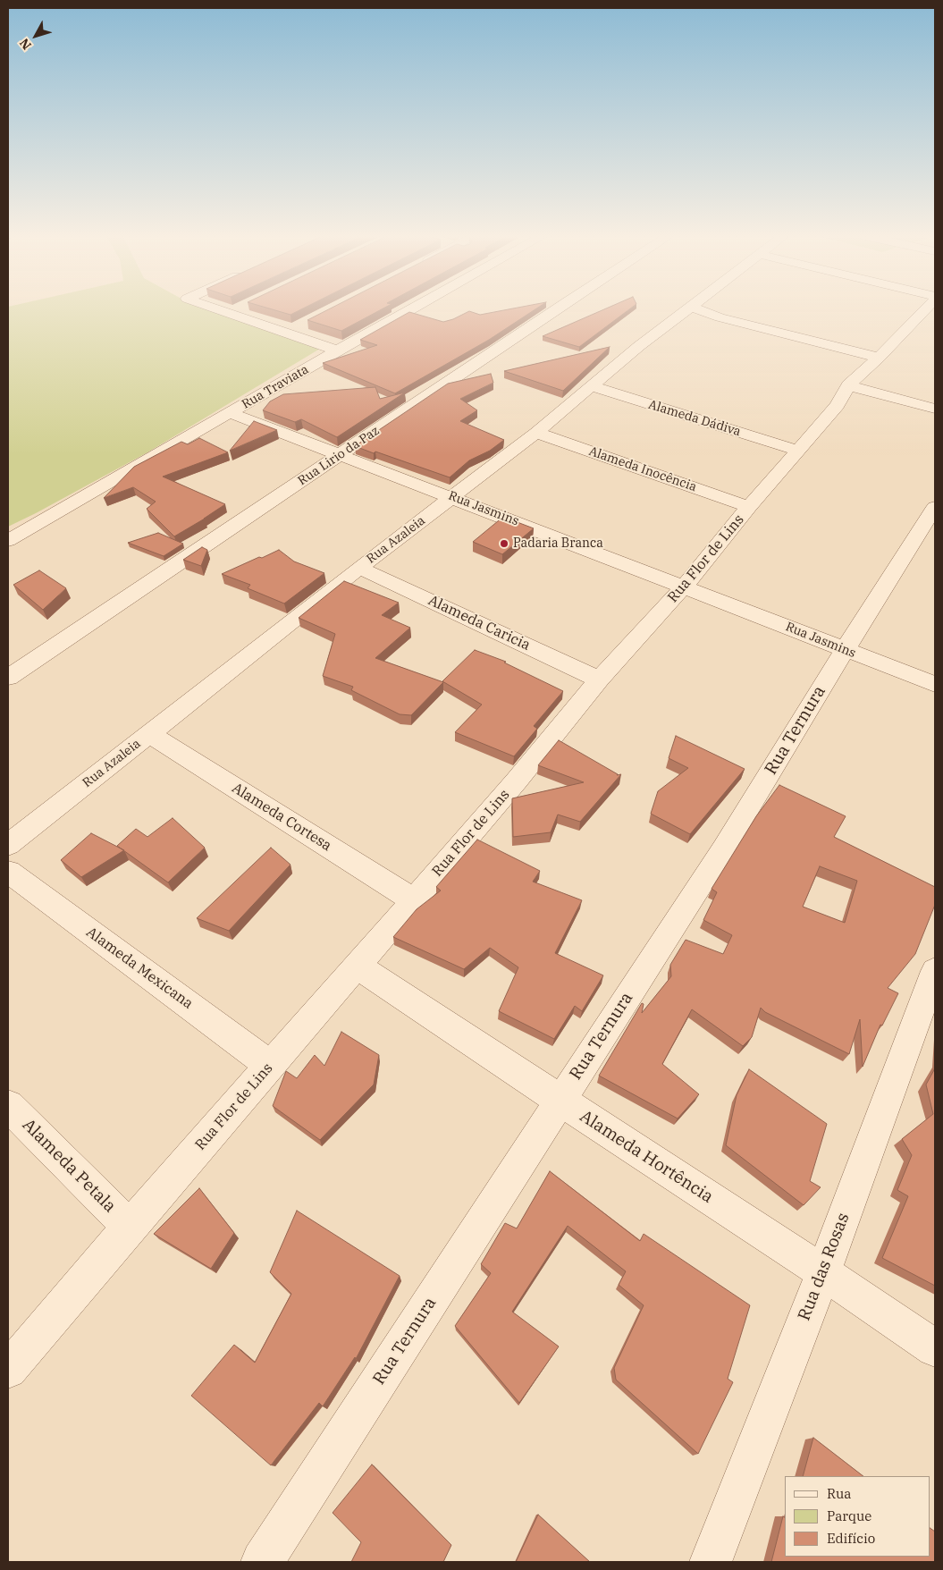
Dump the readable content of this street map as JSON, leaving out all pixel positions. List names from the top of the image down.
{
  "streets": {
    "street": [
      "Rua Traviata",
      "Alameda Dádiva",
      "Rua Lirio da Paz",
      "Alameda Inocência",
      "Rua Jasmins",
      "Rua Azaleia",
      "Rua Flor de Lins",
      "Alameda Caricia",
      "Rua Ternura",
      "Alameda Cortesa",
      "Alameda Mexicana",
      "Alameda Hortência",
      "Alameda Petala",
      "Rua das Rosas"
    ]
  },
  "crossings": [
    ["Rua Traviata", "Rua Jasmins"],
    ["Alameda Dádiva", "Rua Azaleia"],
    ["Alameda Dádiva", "Rua Flor de Lins"],
    ["Rua Lirio da Paz", "Rua Jasmins"],
    ["Alameda Inocência", "Rua Azaleia"],
    ["Alameda Inocência", "Rua Flor de Lins"],
    ["Rua Jasmins", "Rua Azaleia"],
    ["Rua Jasmins", "Rua Flor de Lins"],
    ["Rua Jasmins", "Rua Ternura"],
    ["Rua Azaleia", "Alameda Caricia"],
    ["Rua Azaleia", "Alameda Cortesa"],
    ["Rua Flor de Lins", "Alameda Caricia"],
    ["Rua Flor de Lins", "Alameda Cortesa"],
    ["Rua Flor de Lins", "Alameda Mexicana"],
    ["Rua Flor de Lins", "Alameda Hortência"],
    ["Rua Flor de Lins", "Alameda Petala"],
    ["Rua Ternura", "Alameda Hortência"],
    ["Alameda Hortência", "Rua das Rosas"]
  ],
  "places": ["Padaria Branca"],
  "legend": ["Rua", "Parque", "Edifício"],
  "north": "bottom left"
}
